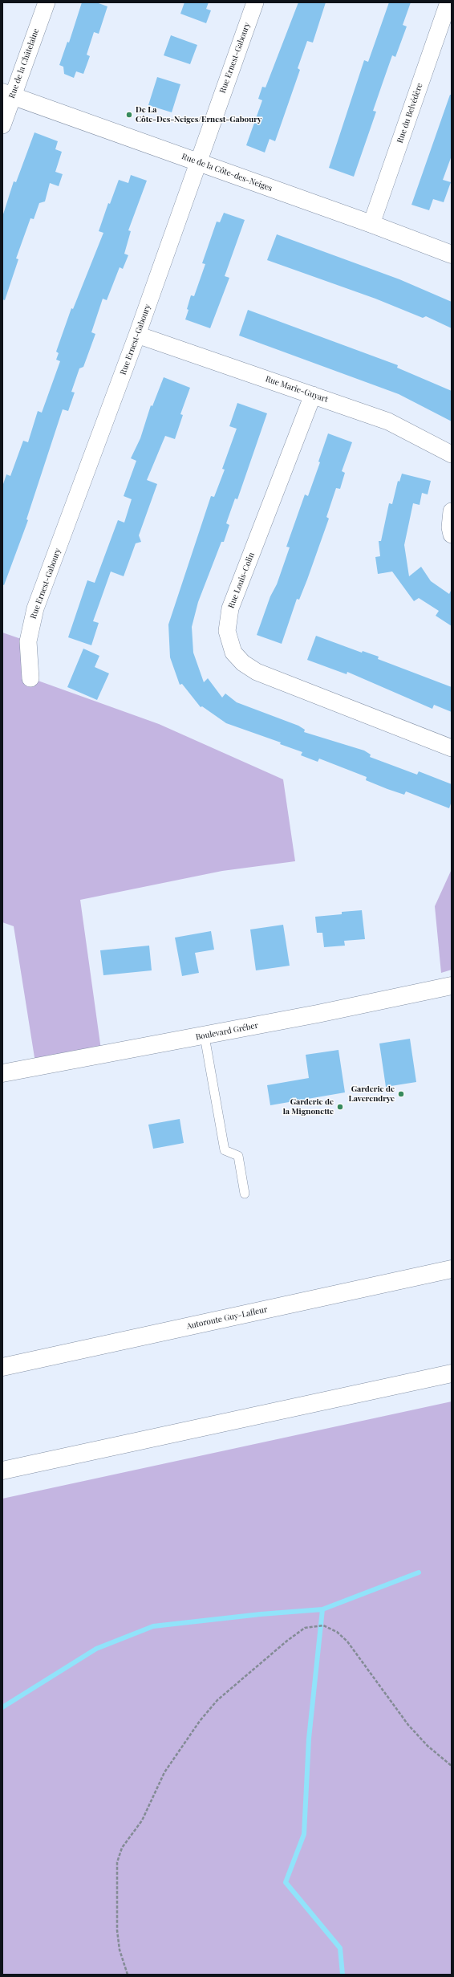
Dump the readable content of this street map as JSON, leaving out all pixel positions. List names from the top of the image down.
{
  "streets": {
    "main road": ["Rue de la Côte-des-Neiges", "Boulevard Gréber", "Autoroute Guy-Lafleur"],
    "street": [
      "Rue Ernest-Gaboury",
      "Rue de la Châtelaine",
      "Rue du Belvédère",
      "Rue Marie-Guyart",
      "Rue Louis-Colin"
    ]
  },
  "crossings": [
    ["Rue Ernest-Gaboury", "Rue de la Côte-des-Neiges"],
    ["Rue Ernest-Gaboury", "Rue Marie-Guyart"],
    ["Rue de la Châtelaine", "Rue de la Côte-des-Neiges"],
    ["Rue du Belvédère", "Rue de la Côte-des-Neiges"],
    ["Rue Marie-Guyart", "Rue Louis-Colin"]
  ],
  "places": ["De La Côte-Des-Neiges/Ernest-Gaboury", "Garderie de Laverendrye", "Garderie de la Mignonette"]
}
